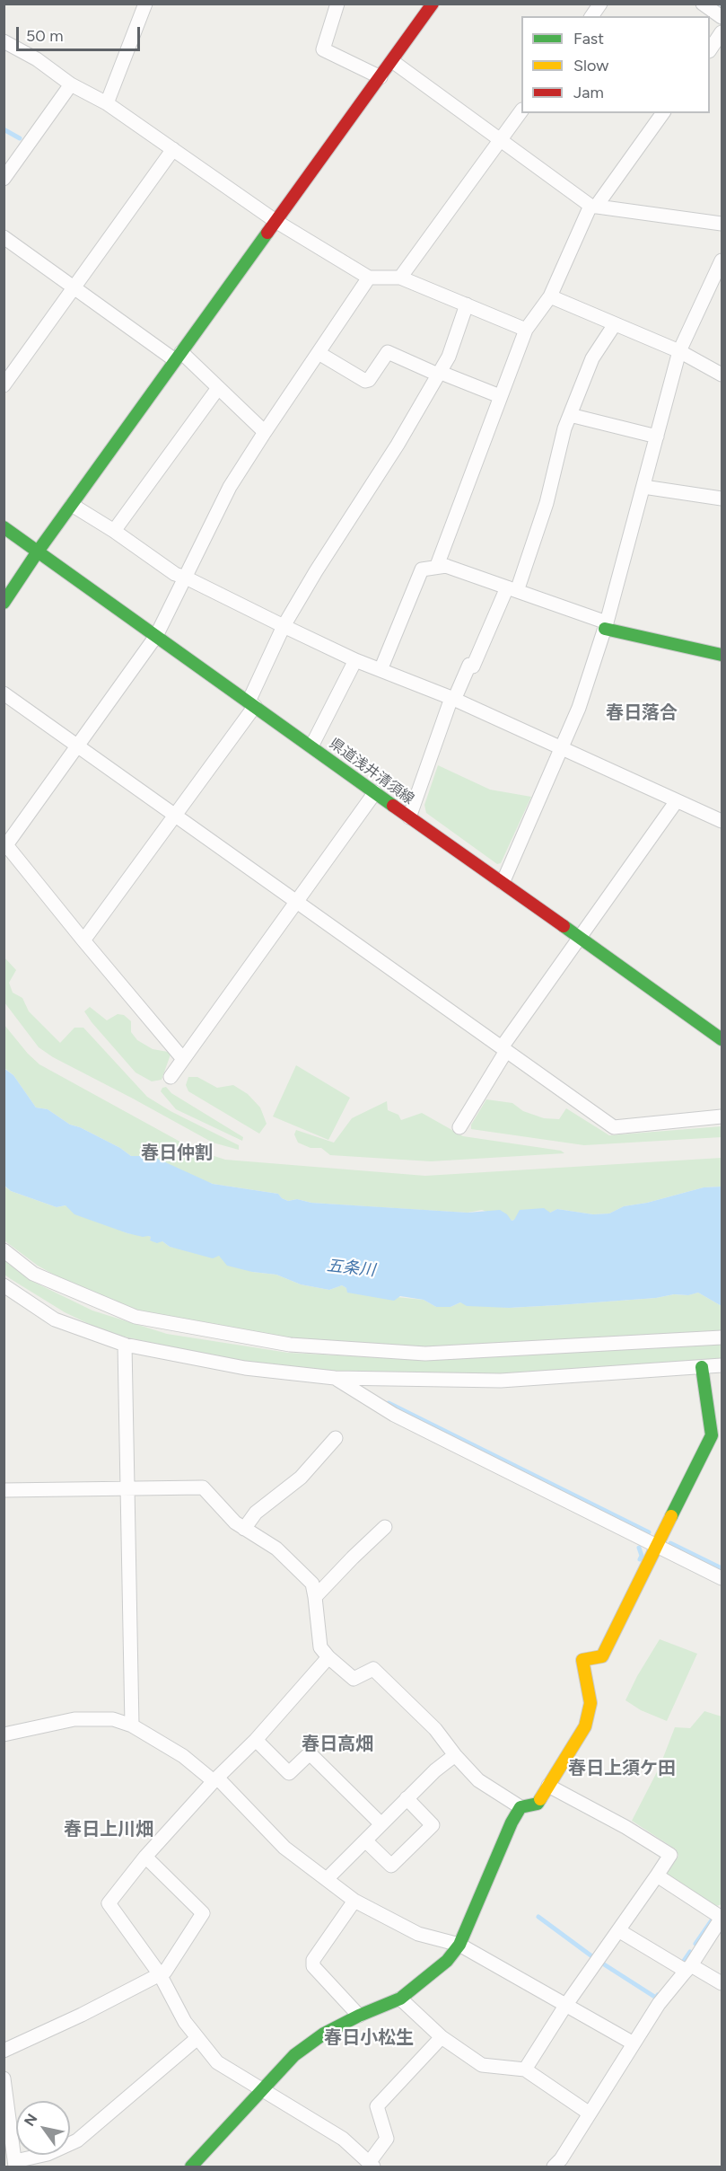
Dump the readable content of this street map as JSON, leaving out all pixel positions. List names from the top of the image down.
{
  "streets": {
    "street": ["県道浅井清須線"]
  },
  "districts": [
    "春日落合",
    "春日仲割",
    "春日高畑",
    "春日上須ケ田",
    "春日上川畑",
    "春日小松生"
  ],
  "water": ["五条川"],
  "legend": ["Fast", "Slow", "Jam"],
  "scale_bar": "50 m",
  "north": "top left"
}
